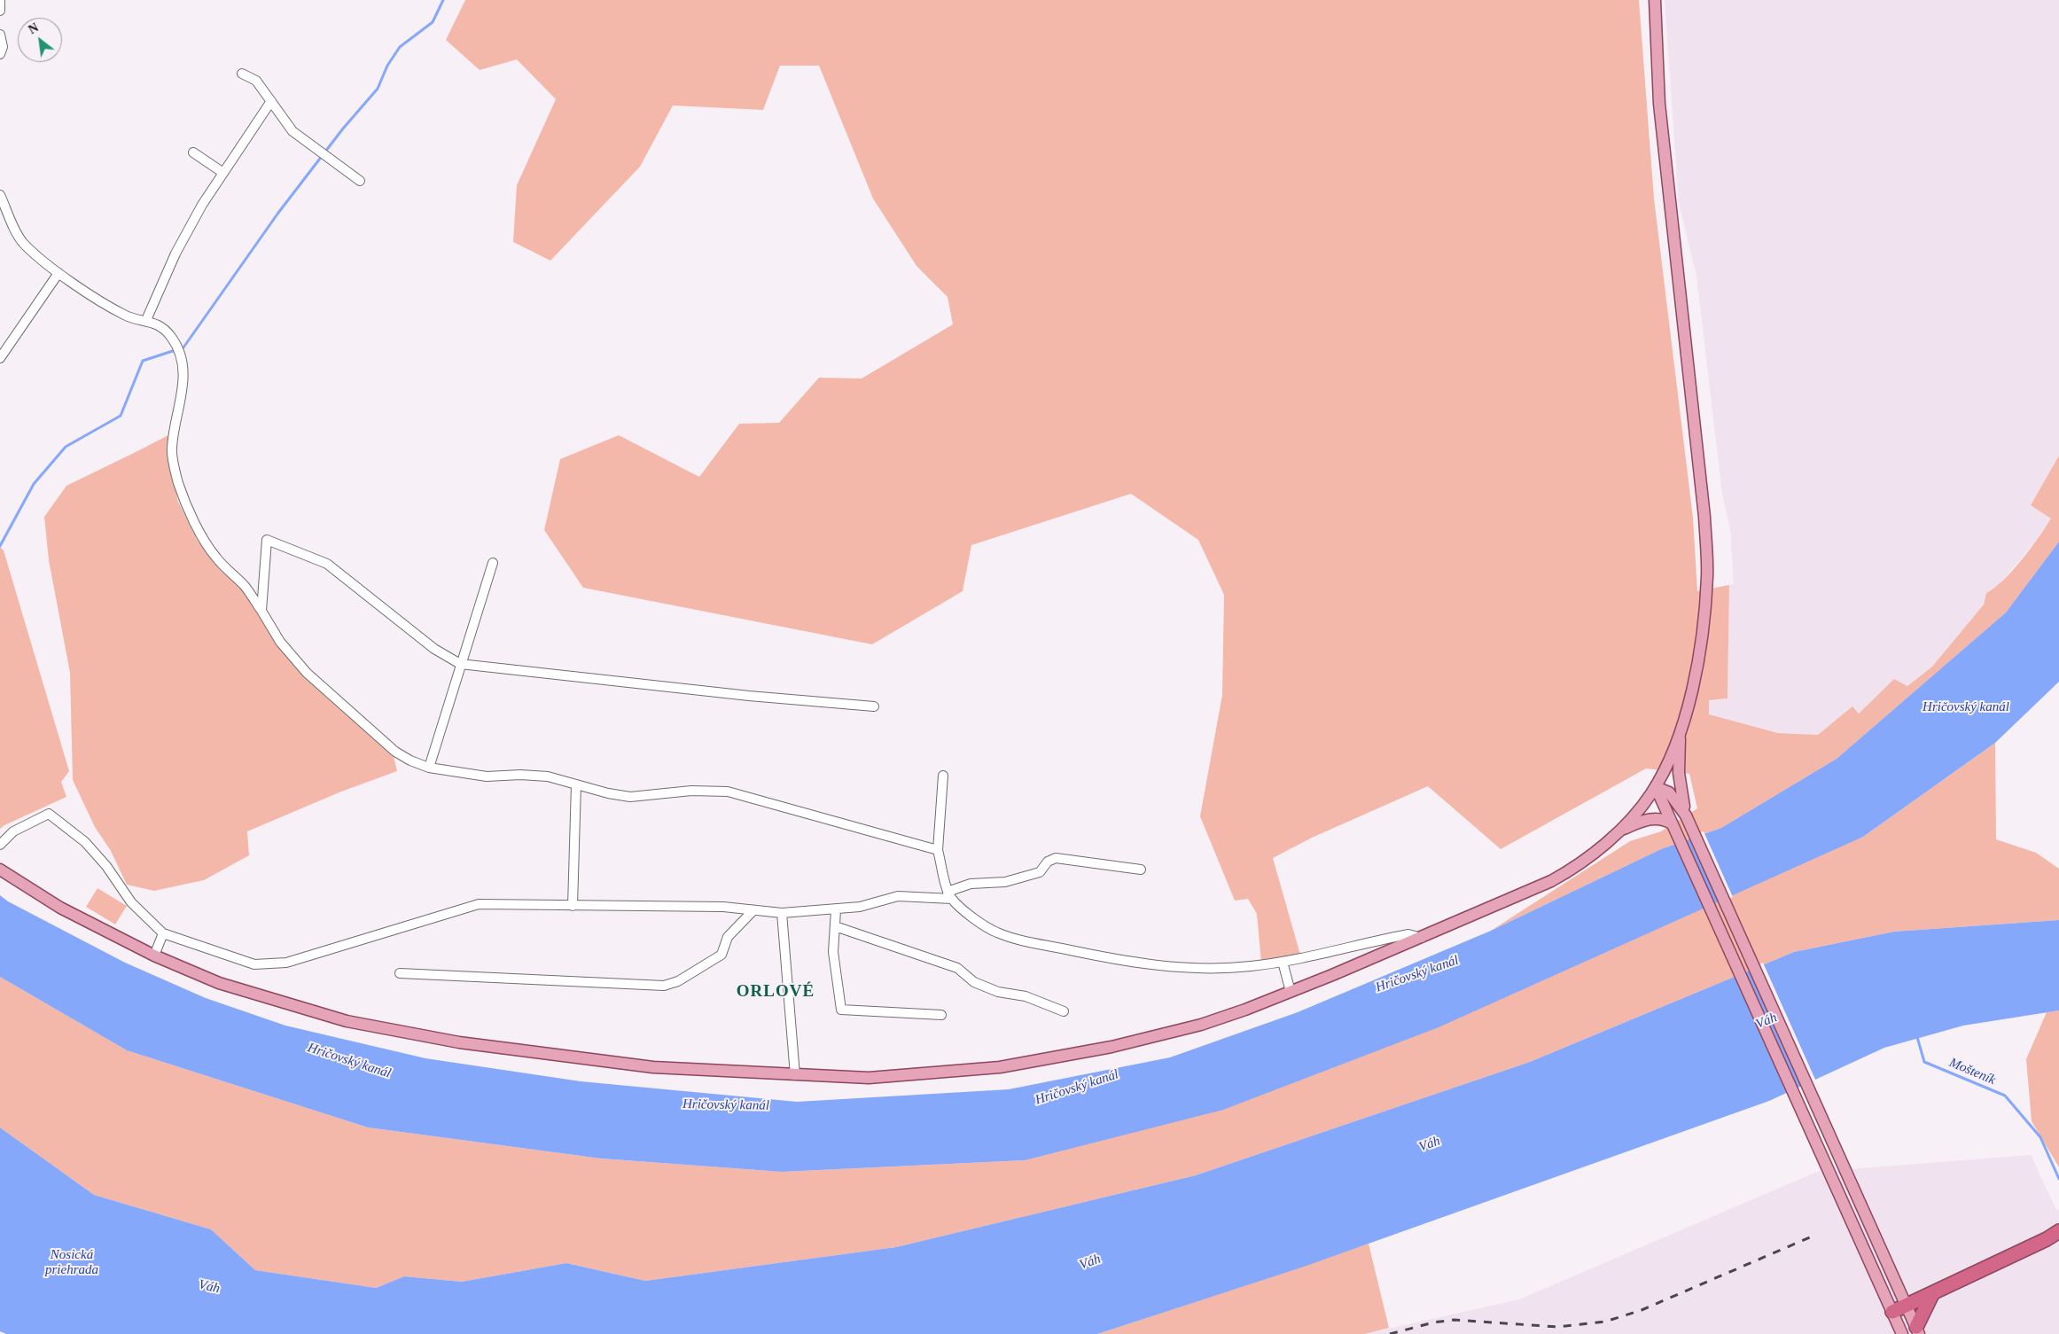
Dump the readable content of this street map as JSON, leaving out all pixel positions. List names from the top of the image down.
{
  "districts": ["ORLOVÉ"],
  "water": [
    "Hričovský kanál",
    "Váh",
    "Mošteník",
    "Nosická priehrada"
  ],
  "north": "top left"
}
